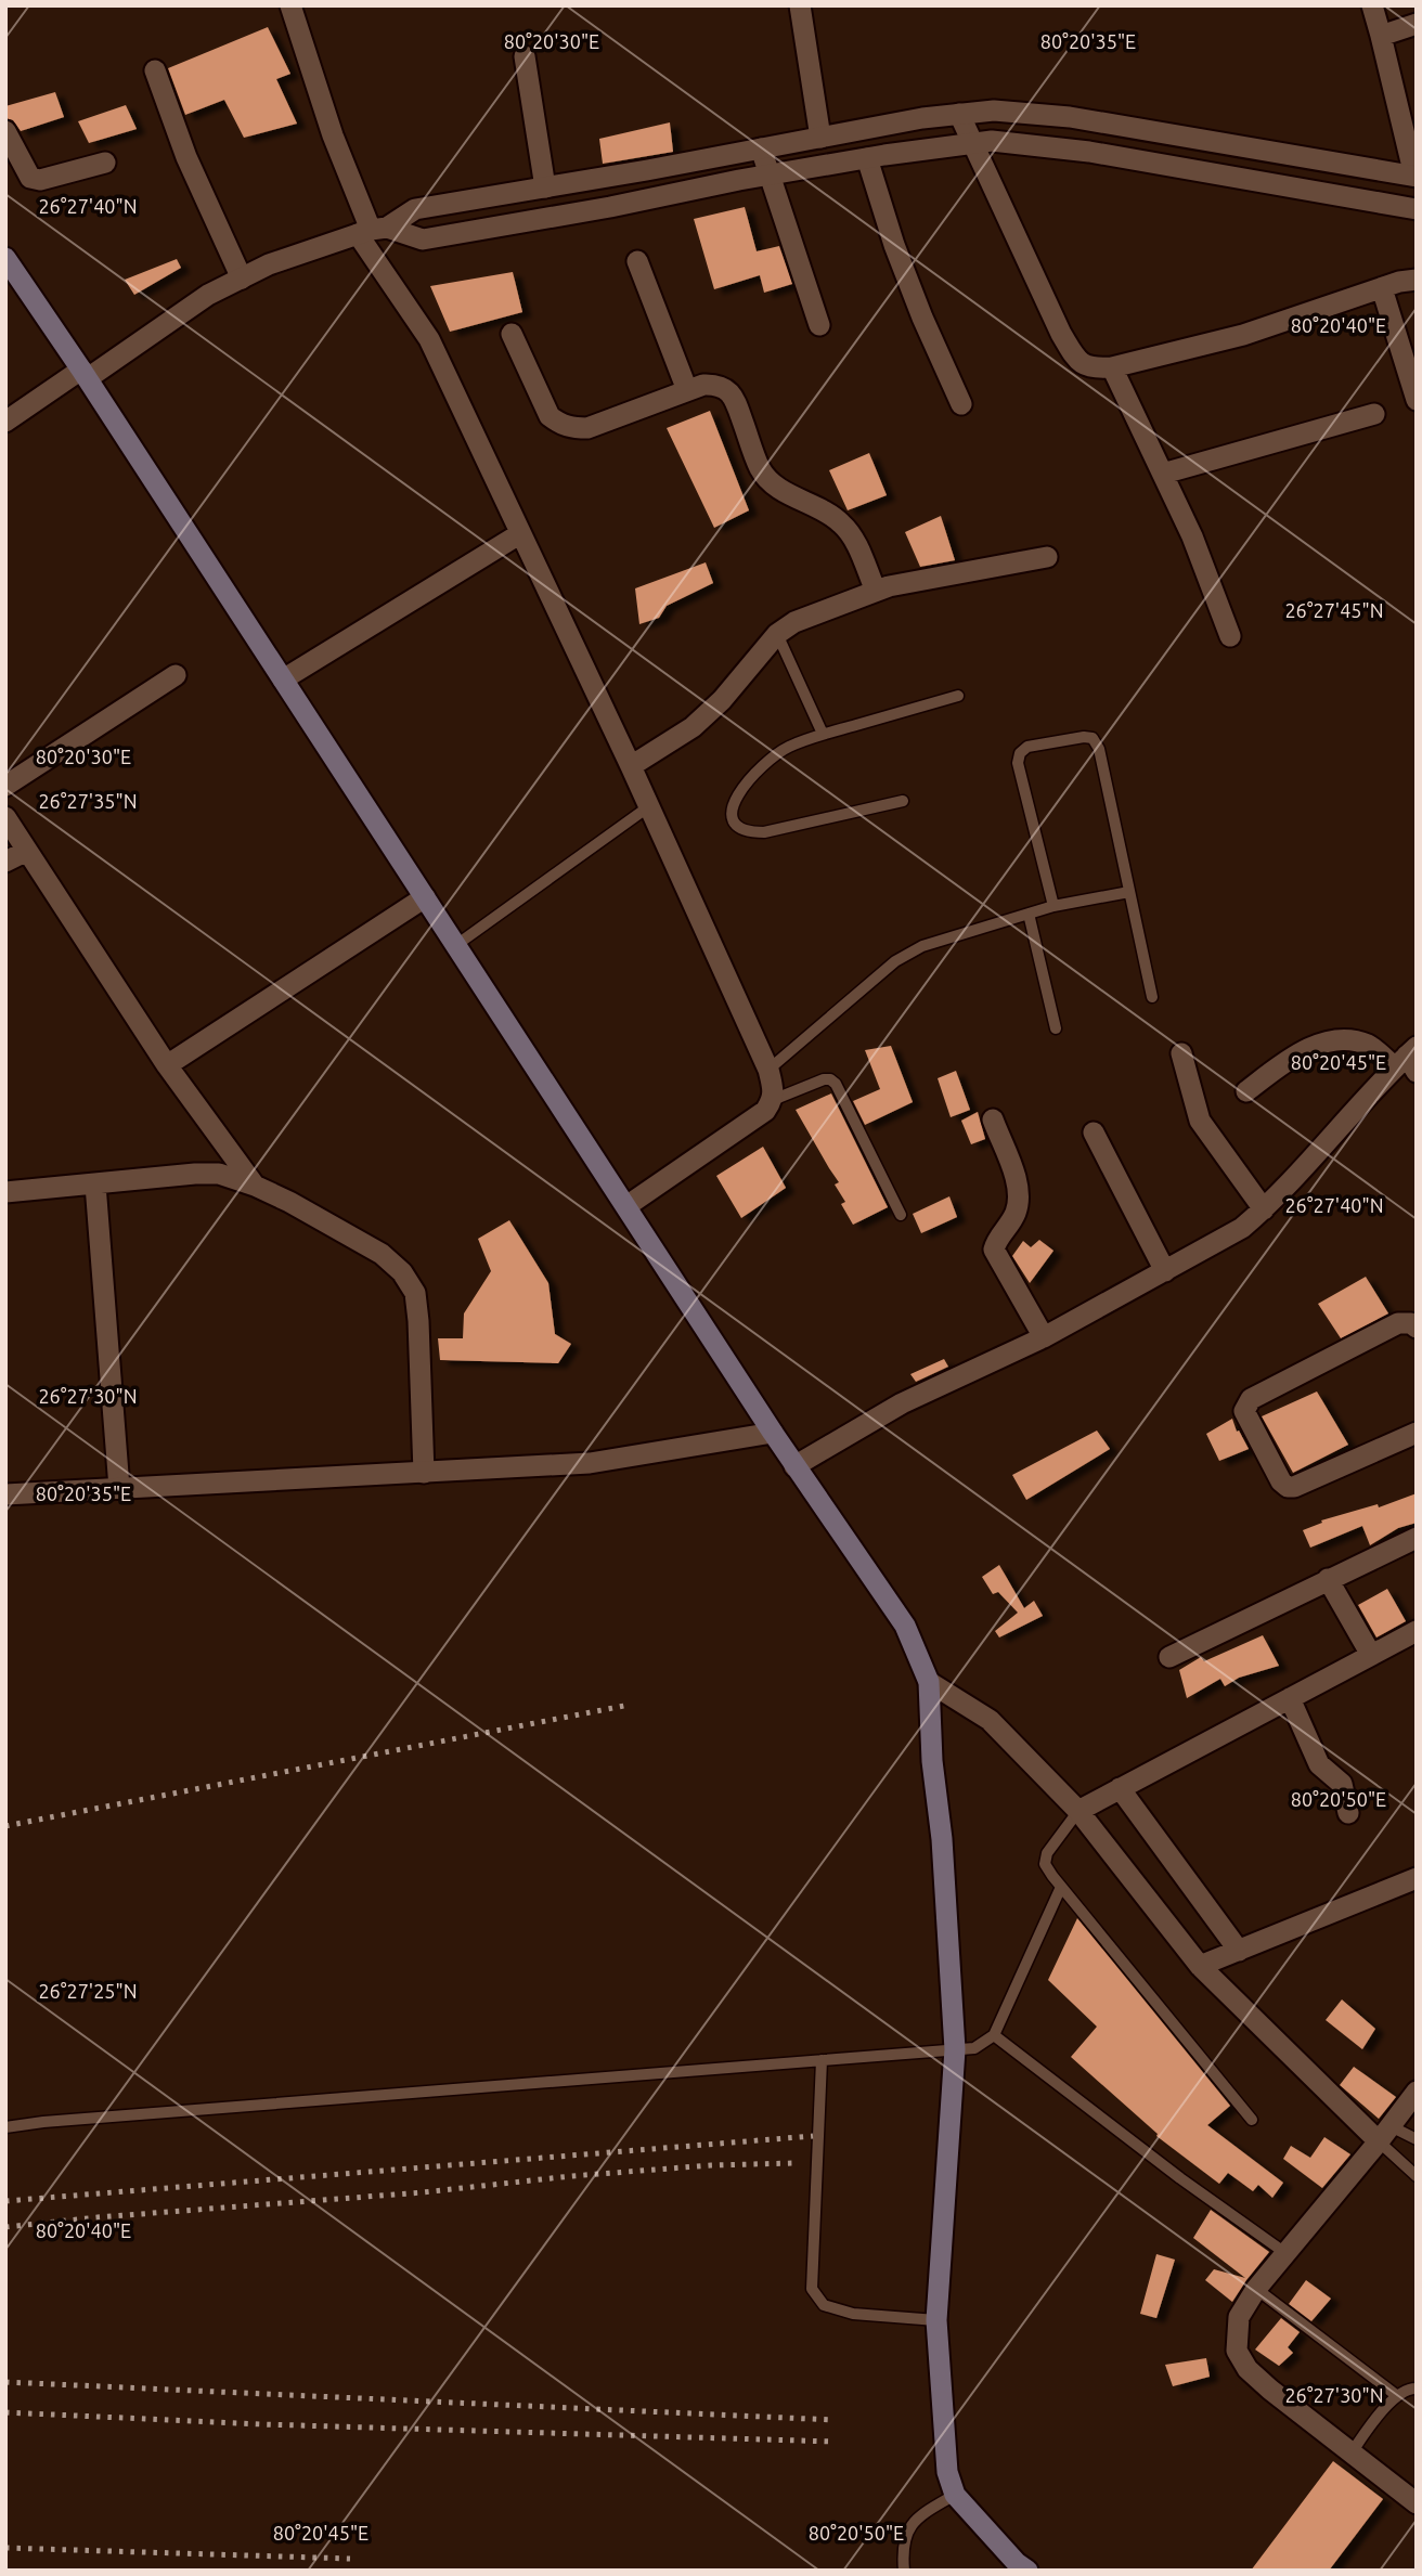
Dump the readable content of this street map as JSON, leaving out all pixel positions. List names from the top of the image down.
{
  "coordinates": [
    "80°20'30\"E",
    "80°20'35\"E",
    "26°27'40\"N",
    "80°20'40\"E",
    "26°27'45\"N",
    "26°27'35\"N",
    "80°20'45\"E",
    "26°27'30\"N",
    "80°20'50\"E",
    "26°27'25\"N"
  ]
}
